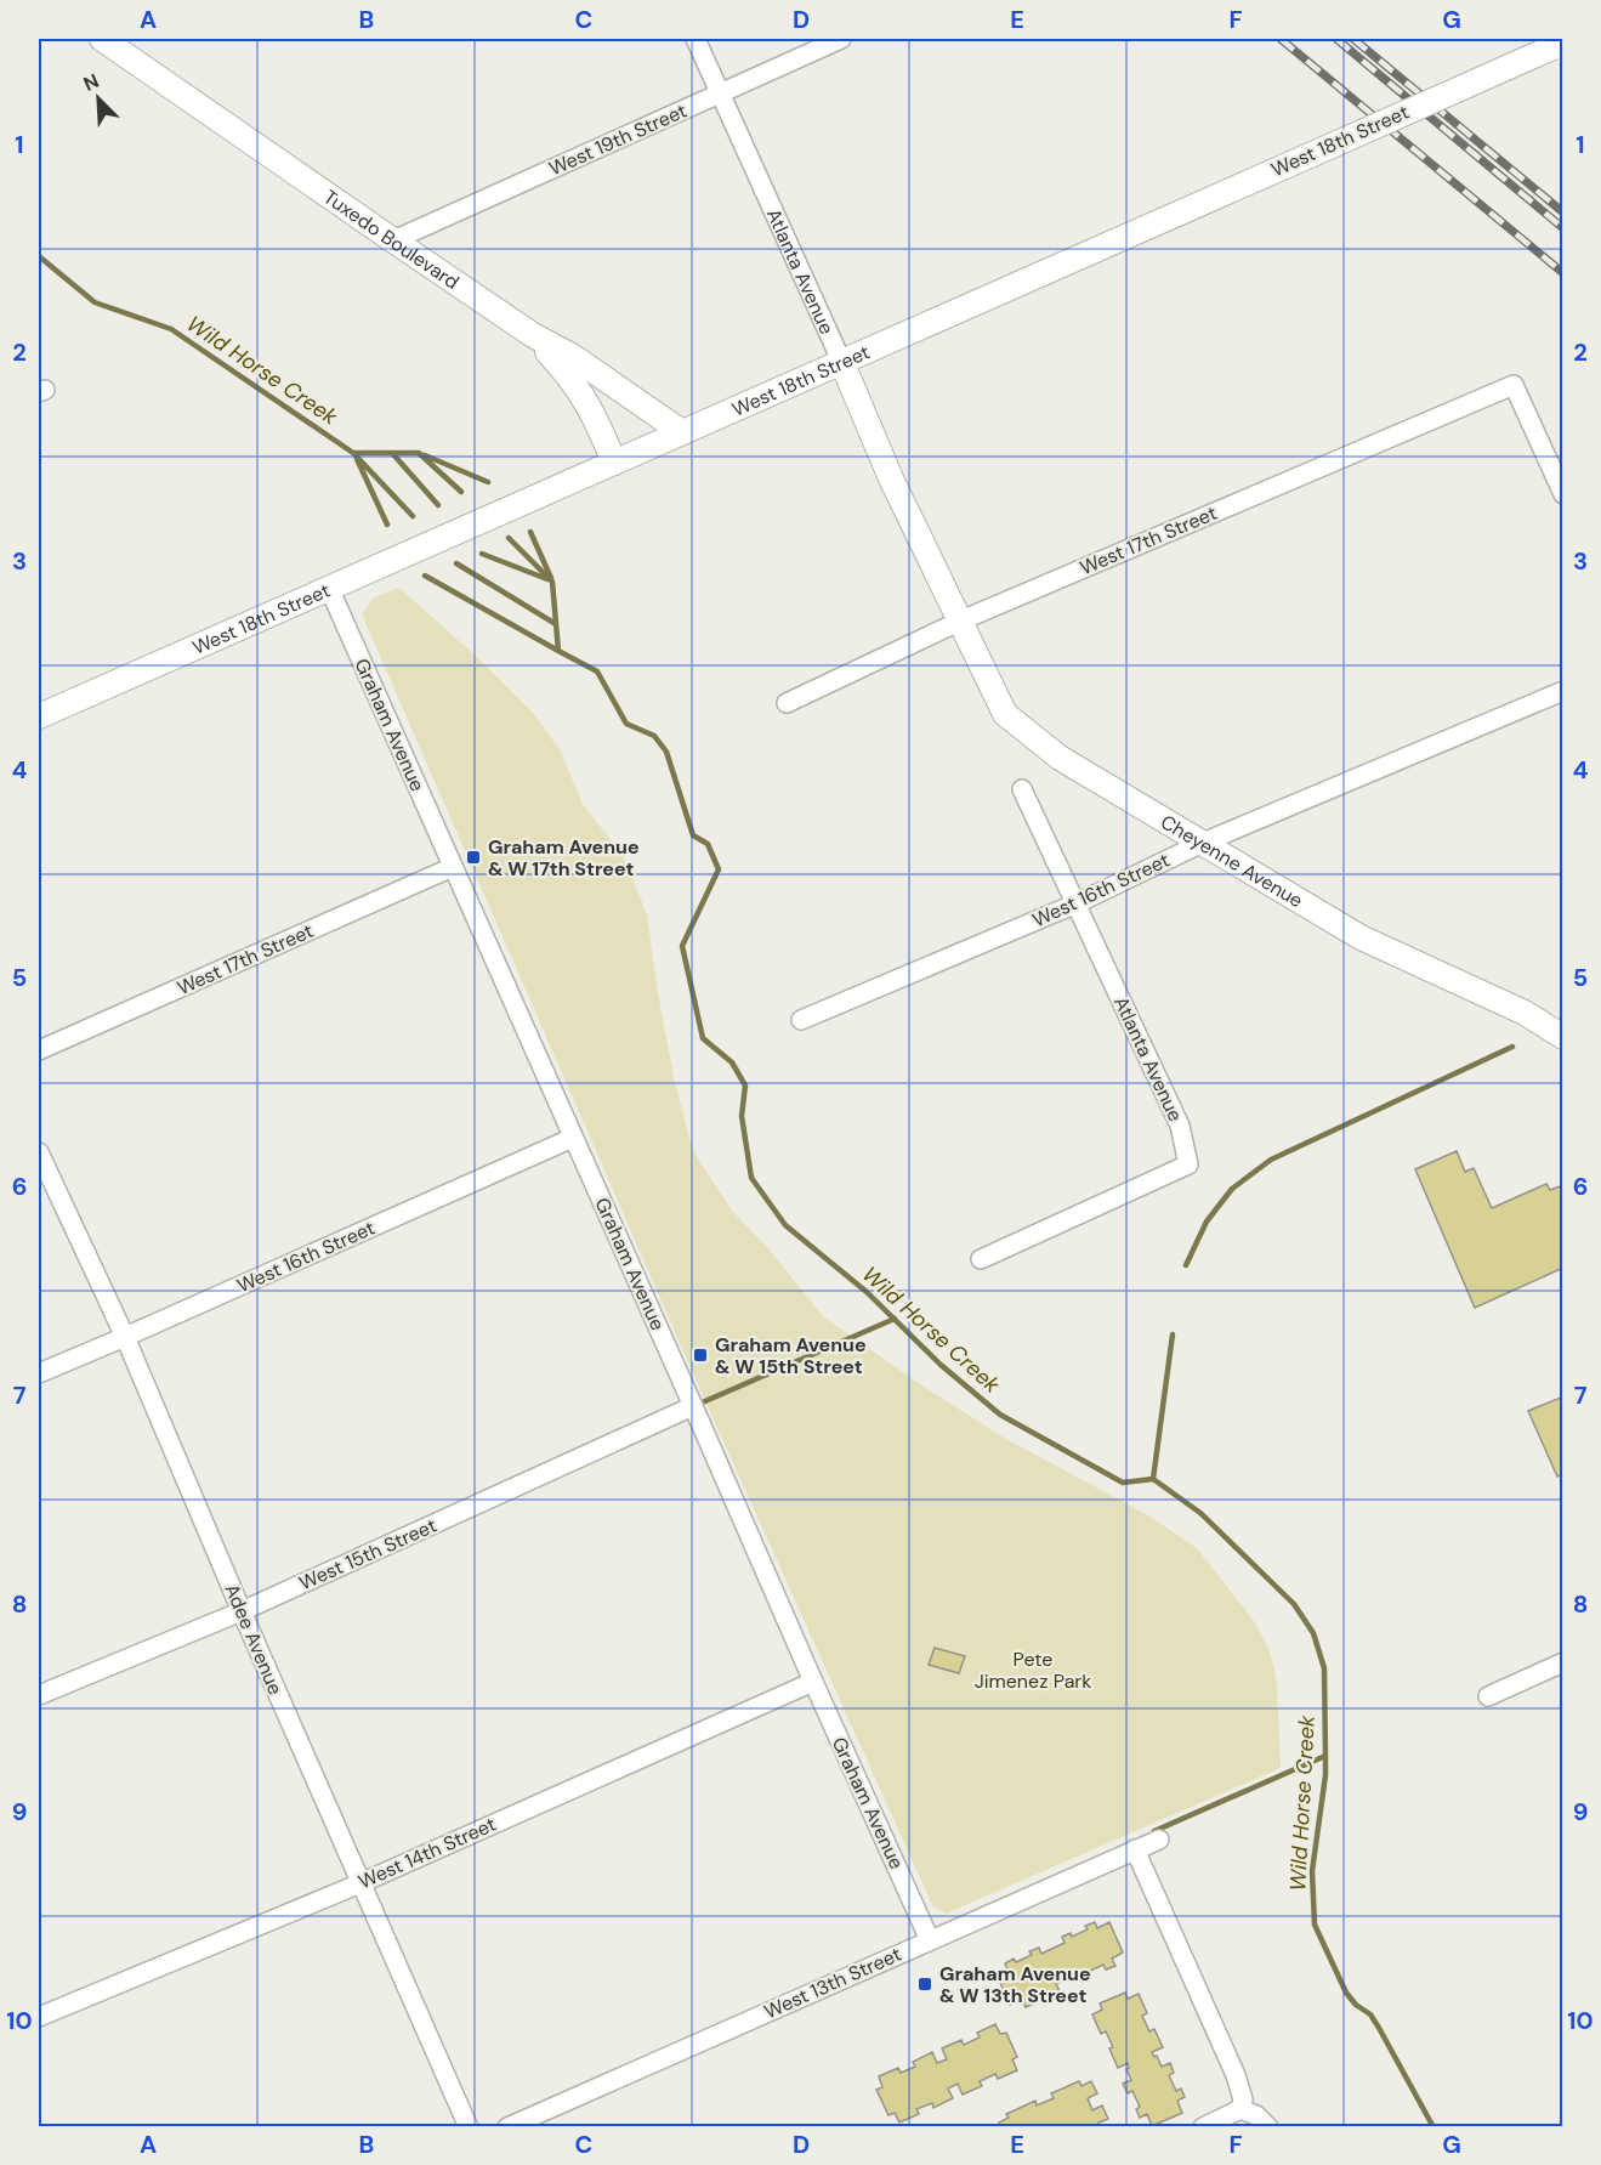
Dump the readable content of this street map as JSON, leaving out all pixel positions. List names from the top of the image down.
{
  "streets": {
    "street": [
      "West 19th Street",
      "West 18th Street",
      "Tuxedo Boulevard",
      "Atlanta Avenue",
      "West 17th Street",
      "Graham Avenue",
      "Cheyenne Avenue",
      "West 16th Street",
      "West 15th Street",
      "Adee Avenue",
      "West 14th Street",
      "West 13th Street"
    ]
  },
  "crossings": [
    ["West 19th Street", "Tuxedo Boulevard"],
    ["West 19th Street", "Atlanta Avenue"],
    ["West 18th Street", "Tuxedo Boulevard"],
    ["West 18th Street", "Atlanta Avenue"],
    ["West 18th Street", "Graham Avenue"],
    ["Atlanta Avenue", "West 17th Street"],
    ["Atlanta Avenue", "Cheyenne Avenue"],
    ["Atlanta Avenue", "West 16th Street"],
    ["West 17th Street", "Graham Avenue"],
    ["West 17th Street", "Cheyenne Avenue"],
    ["Graham Avenue", "West 16th Street"],
    ["Graham Avenue", "West 15th Street"],
    ["Graham Avenue", "West 14th Street"],
    ["Graham Avenue", "West 13th Street"],
    ["Cheyenne Avenue", "West 16th Street"],
    ["West 16th Street", "Adee Avenue"],
    ["West 15th Street", "Adee Avenue"],
    ["Adee Avenue", "West 14th Street"]
  ],
  "water": ["Wild Horse Creek"],
  "parks": ["Pete Jimenez Park"],
  "places": {
    "transit": ["Graham Avenue & W 17th Street", "Graham Avenue & W 15th Street", "Graham Avenue & W 13th Street"]
  },
  "north": "top left",
  "grid": {
    "columns": [
      "A",
      "B",
      "C",
      "D",
      "E",
      "F",
      "G"
    ],
    "rows": [
      "1",
      "2",
      "3",
      "4",
      "5",
      "6",
      "7",
      "8",
      "9",
      "10"
    ]
  }
}
